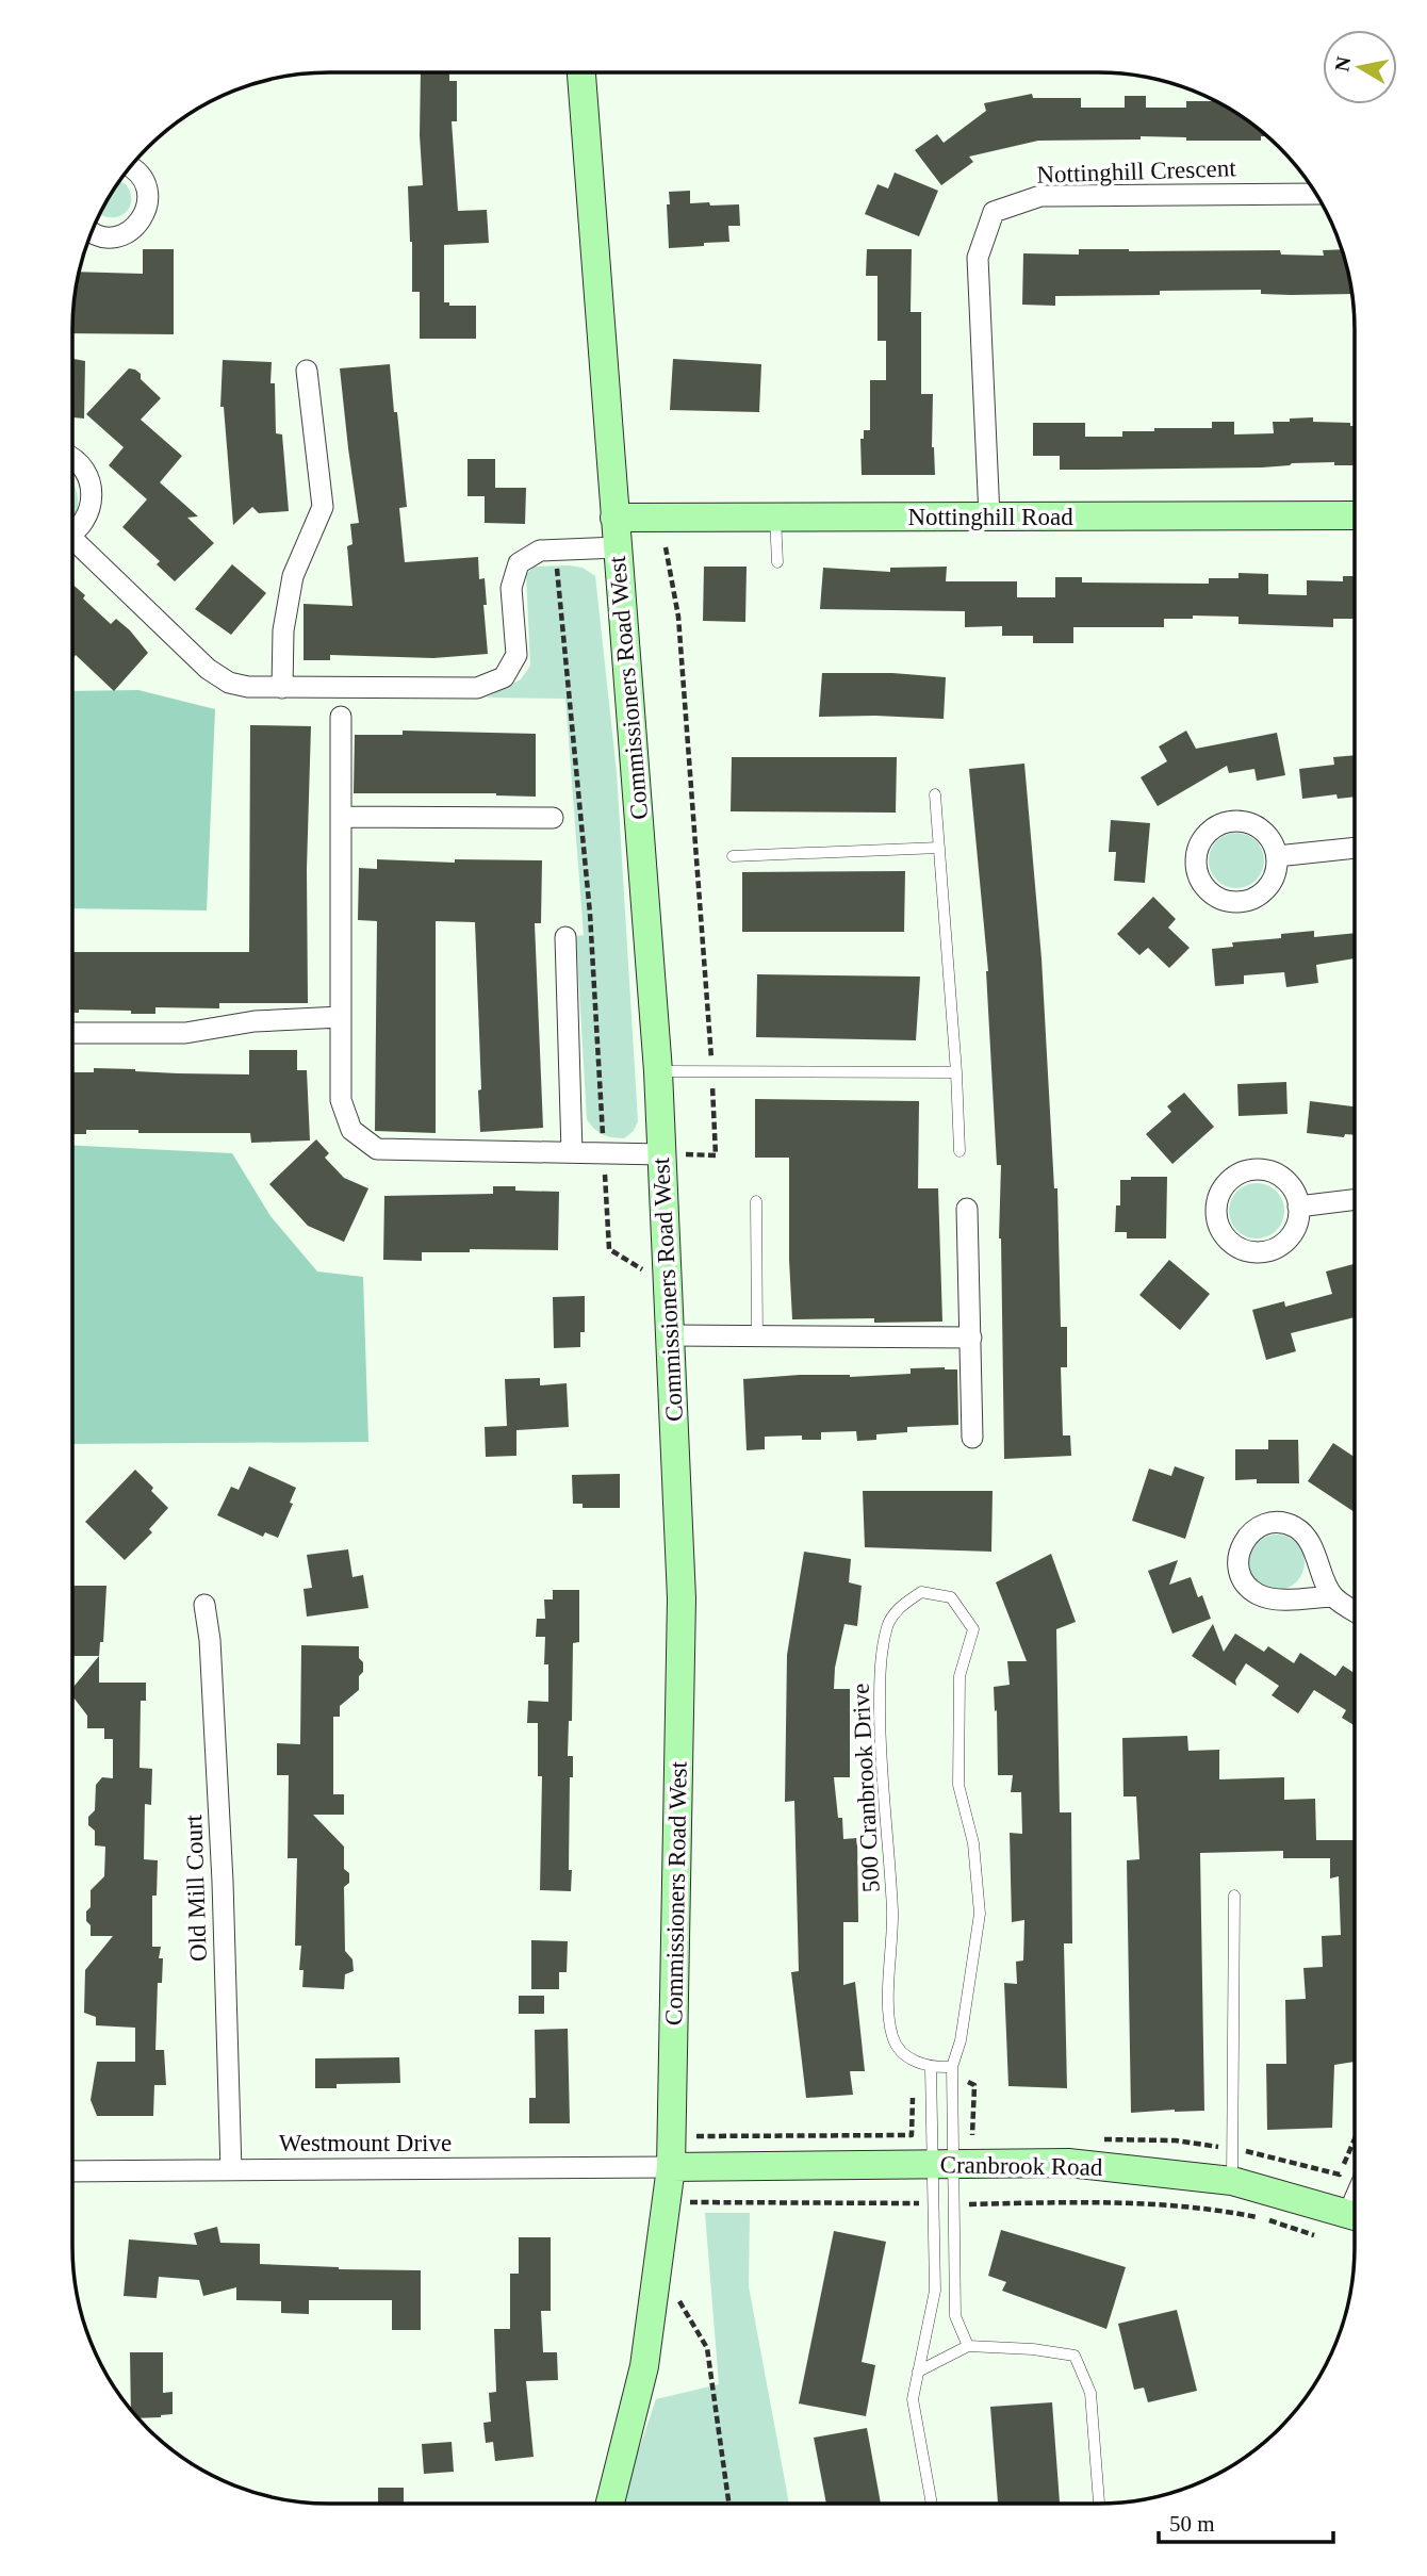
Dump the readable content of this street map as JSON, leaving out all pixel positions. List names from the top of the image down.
{
  "streets": {
    "main road": ["Nottinghill Road", "Commissioners Road West", "Cranbrook Road"],
    "street": ["Nottinghill Crescent", "Old Mill Court", "Westmount Drive"],
    "lane": ["500 Cranbrook Drive"]
  },
  "crossings": [
    ["Nottinghill Crescent", "Nottinghill Road"],
    ["Nottinghill Road", "Commissioners Road West"],
    ["Commissioners Road West", "Westmount Drive"],
    ["Commissioners Road West", "Cranbrook Road"],
    ["500 Cranbrook Drive", "Cranbrook Road"],
    ["Old Mill Court", "Westmount Drive"],
    ["Westmount Drive", "Cranbrook Road"]
  ],
  "scale_bar": "50 m",
  "north": "left"
}
